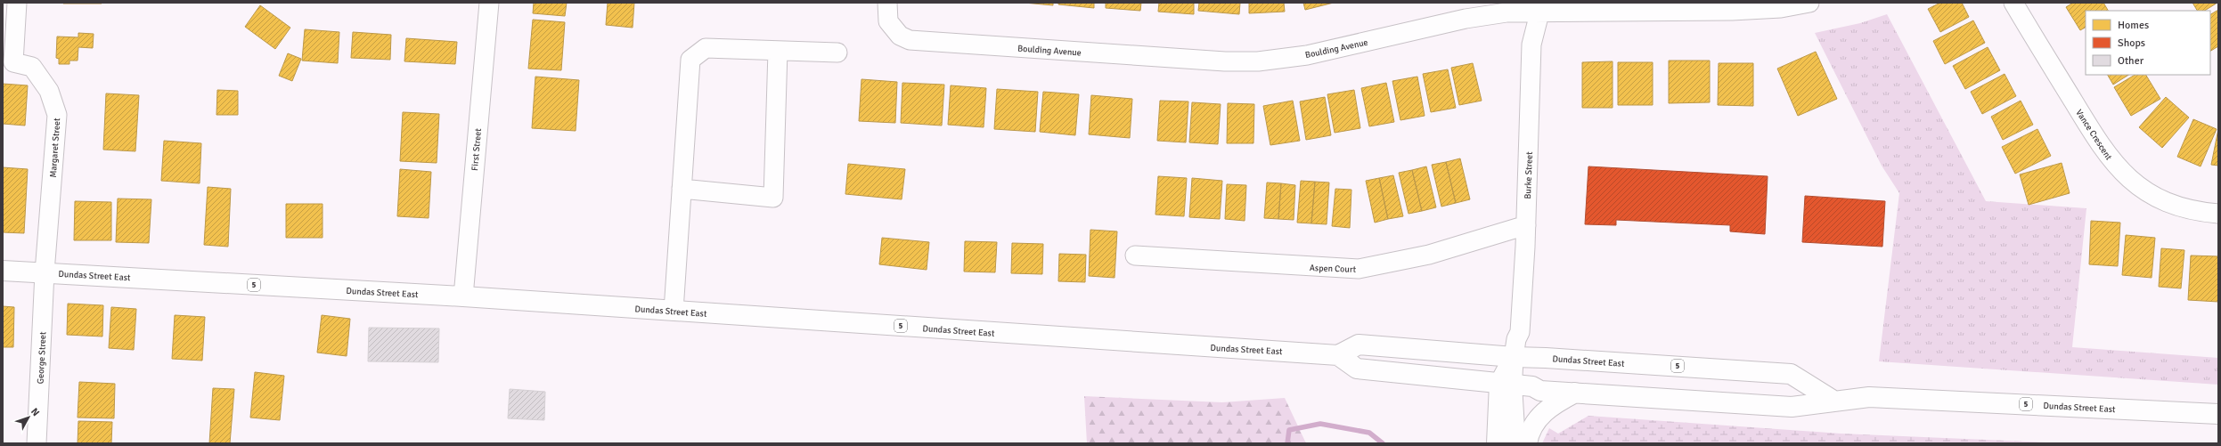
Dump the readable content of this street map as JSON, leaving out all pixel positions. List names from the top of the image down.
{
  "streets": {
    "main road": ["Burke Street", "Dundas Street East", "5"],
    "street": [
      "Boulding Avenue",
      "Vance Crescent",
      "Margaret Street",
      "First Street",
      "Aspen Court",
      "George Street"
    ]
  },
  "crossings": [
    ["Boulding Avenue", "Burke Street"],
    ["Margaret Street", "Dundas Street East"],
    ["Margaret Street", "George Street"],
    ["First Street", "Dundas Street East"],
    ["Burke Street", "Aspen Court"],
    ["Burke Street", "Dundas Street East"],
    ["Dundas Street East", "George Street"]
  ],
  "legend": ["Homes", "Shops", "Other"],
  "north": "top right"
}
